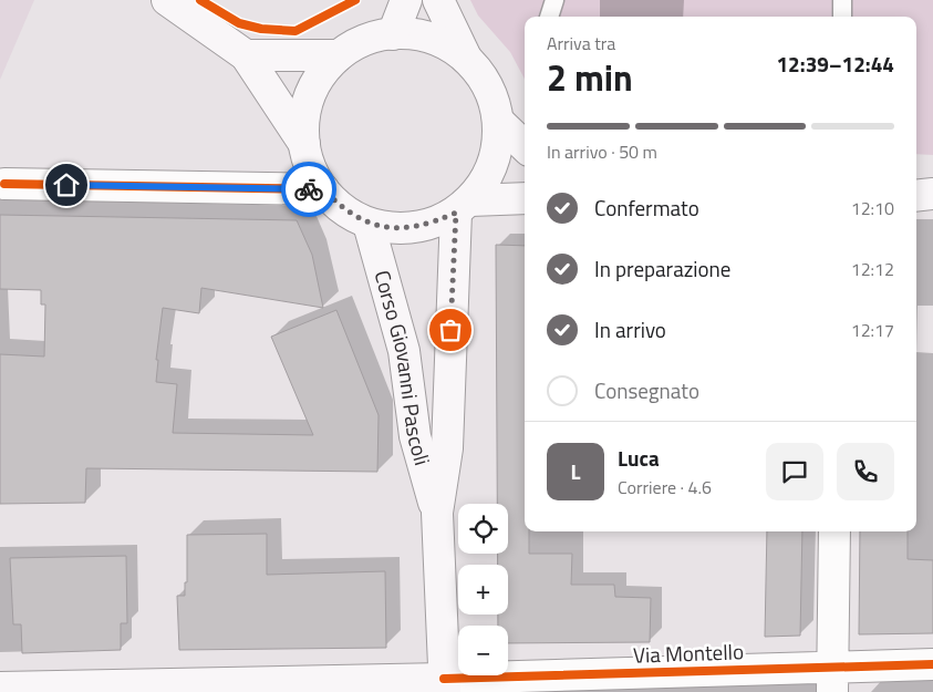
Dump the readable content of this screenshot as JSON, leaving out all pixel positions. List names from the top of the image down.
{
  "streets": {
    "main road": ["Corso Giovanni Pascoli", "Via Montello"]
  },
  "crossings": [
    ["Corso Giovanni Pascoli", "Via Montello"]
  ],
  "page": {
    "heading": ["2 min", "Arriva tra", "12:39–12:44"],
    "panel": ["Luca", "Corriere · 4.6"],
    "bar": "In arrivo · 50 m",
    "list": [
      ["Confermato", "12:10"],
      ["In preparazione", "12:12"],
      ["In arrivo", "12:17"],
      "Consegnato"
    ],
    "round": "L",
    "map_buttons": ["+", "−"]
  }
}
